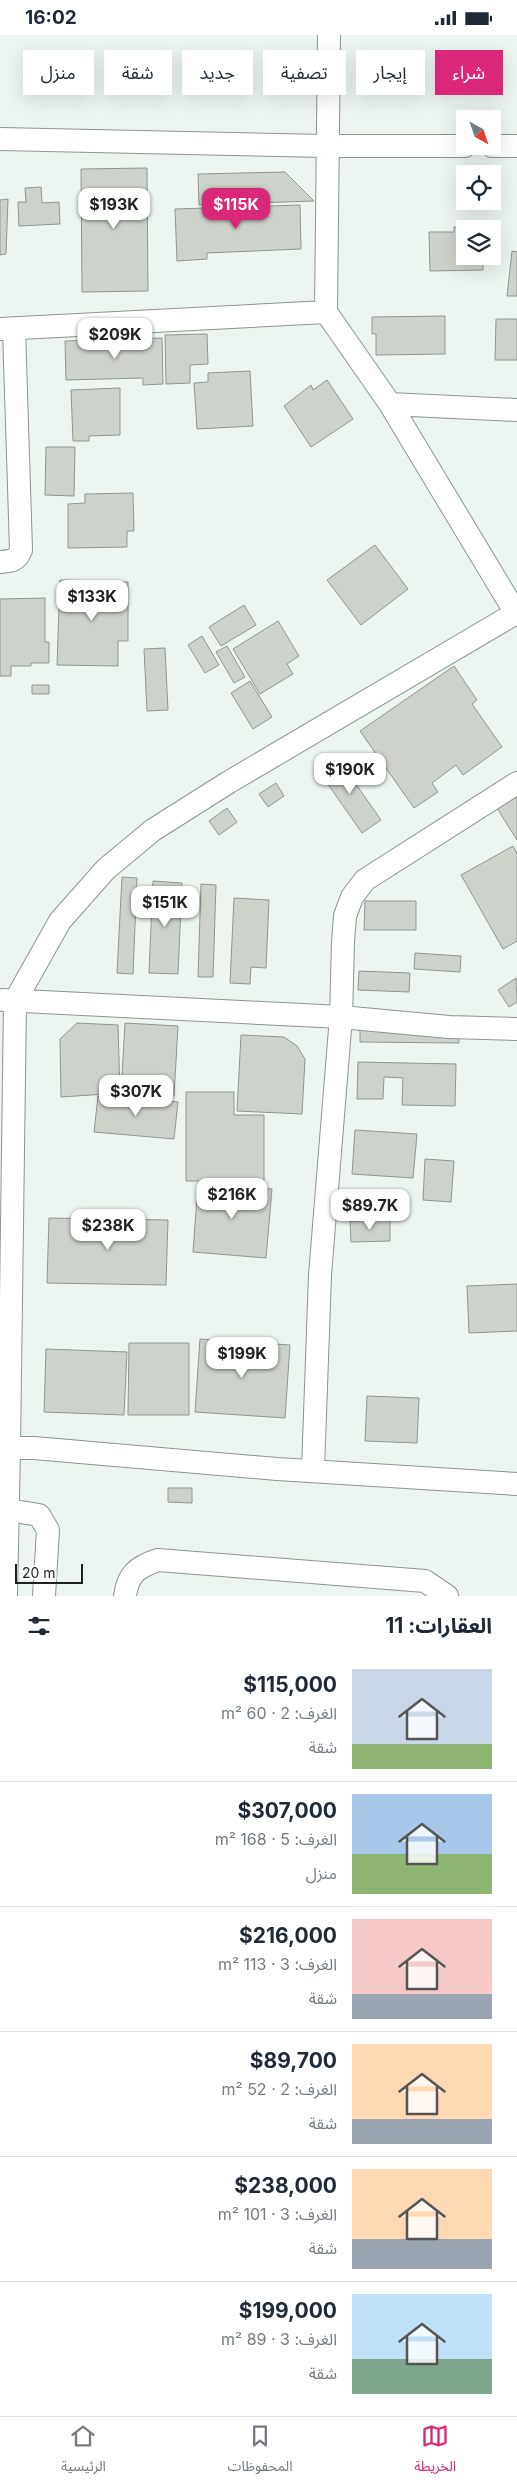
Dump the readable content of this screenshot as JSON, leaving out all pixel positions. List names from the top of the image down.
{
  "scale_bar": "20 m",
  "north": "bottom right",
  "page": {
    "status": "16:02",
    "chip": [
      "شراء",
      "إيجار",
      "تصفية",
      "جديد",
      "شقة",
      "منزل"
    ],
    "price": [
      "$193K",
      "$115K",
      "$209K",
      "$133K",
      "$190K",
      "$151K",
      "$307K",
      "$216K",
      "$89.7K",
      "$238K",
      "$199K"
    ],
    "scale": "20 m",
    "heading": "العقارات: 11",
    "list": [
      {
        "name": "$115,000",
        "note": "الغرف: 2 · 60 m² · شقة"
      },
      {
        "name": "$307,000",
        "note": "الغرف: 5 · 168 m² · منزل"
      },
      {
        "name": "$216,000",
        "note": "الغرف: 3 · 113 m² · شقة"
      },
      {
        "name": "$89,700",
        "note": "الغرف: 2 · 52 m² · شقة"
      },
      {
        "name": "$238,000",
        "note": "الغرف: 3 · 101 m² · شقة"
      },
      {
        "name": "$199,000",
        "note": "الغرف: 3 · 89 m² · شقة"
      }
    ],
    "tabs": ["الخريطة", "المحفوظات", "الرئيسية"]
  }
}
